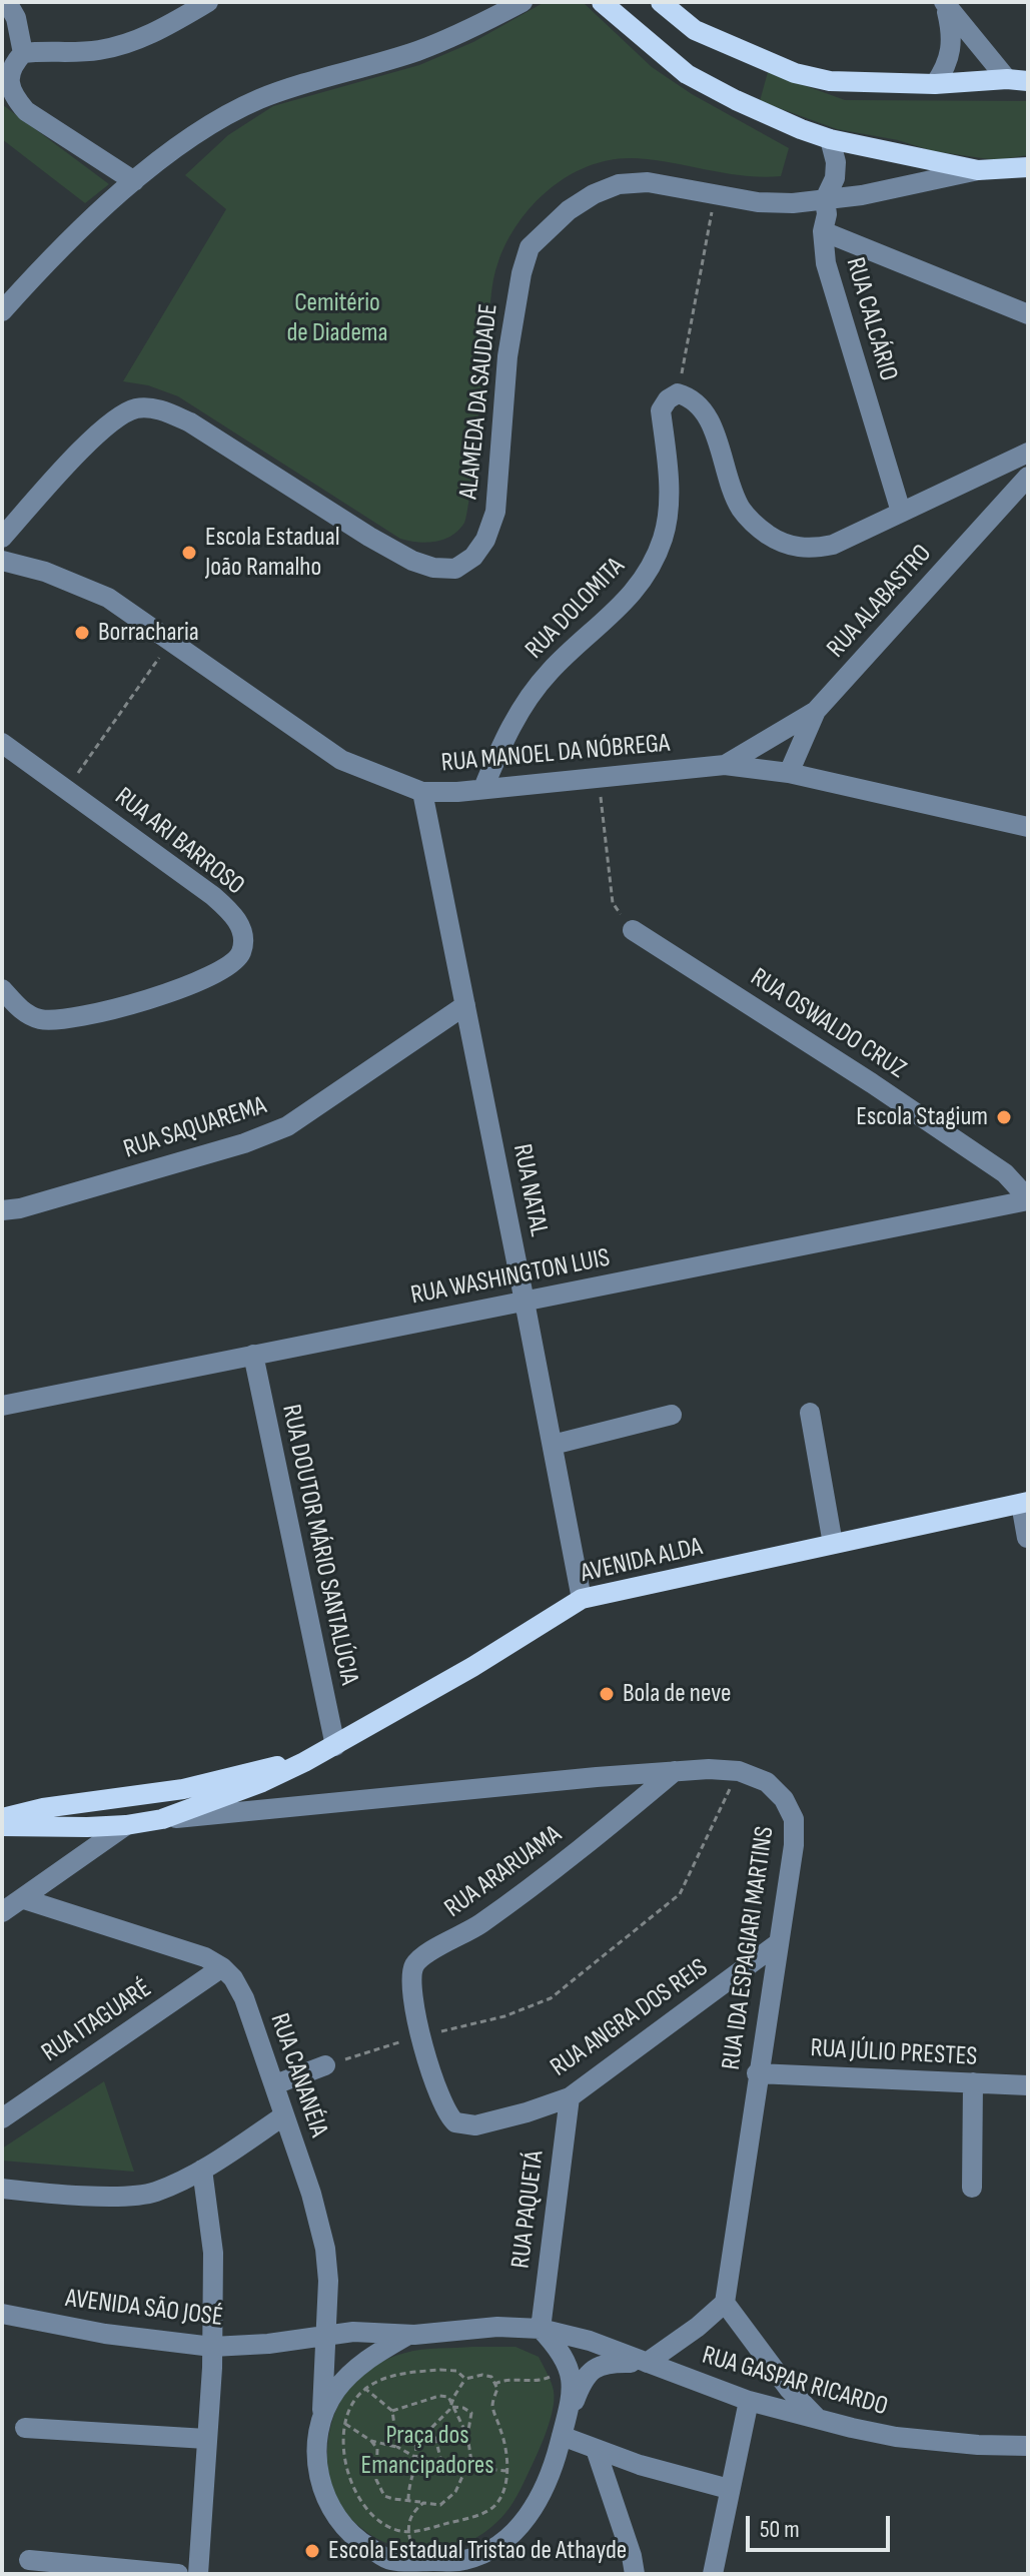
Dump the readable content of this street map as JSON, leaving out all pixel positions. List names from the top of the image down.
{
  "streets": {
    "main road": ["AVENIDA ALDA"],
    "street": [
      "RUA CALCÁRIO",
      "ALAMEDA DA SAUDADE",
      "RUA ALABASTRO",
      "RUA DOLOMITA",
      "RUA MANOEL DA NÓBREGA",
      "RUA ARI BARROSO",
      "RUA OSWALDO CRUZ",
      "RUA SAQUAREMA",
      "RUA NATAL",
      "RUA WASHINGTON LUIS",
      "RUA DOUTOR MÁRIO SANTALÚCIA",
      "RUA ARARUAMA",
      "RUA IDA ESPAGIARI MARTINS",
      "RUA ANGRA DOS REIS",
      "RUA ITAGUARÉ",
      "RUA JÚLIO PRESTES",
      "RUA CANANÉIA",
      "RUA PAQUETÁ",
      "AVENIDA SÃO JOSÉ",
      "RUA GASPAR RICARDO"
    ]
  },
  "crossings": [
    ["RUA CALCÁRIO", "ALAMEDA DA SAUDADE"],
    ["RUA ALABASTRO", "RUA MANOEL DA NÓBREGA"],
    ["RUA DOLOMITA", "RUA MANOEL DA NÓBREGA"],
    ["RUA MANOEL DA NÓBREGA", "RUA NATAL"],
    ["RUA OSWALDO CRUZ", "RUA WASHINGTON LUIS"],
    ["RUA SAQUAREMA", "RUA NATAL"],
    ["RUA NATAL", "RUA WASHINGTON LUIS"],
    ["RUA NATAL", "AVENIDA ALDA"],
    ["RUA WASHINGTON LUIS", "RUA DOUTOR MÁRIO SANTALÚCIA"],
    ["RUA DOUTOR MÁRIO SANTALÚCIA", "AVENIDA ALDA"],
    ["AVENIDA ALDA", "RUA IDA ESPAGIARI MARTINS"],
    ["RUA ARARUAMA", "RUA IDA ESPAGIARI MARTINS"],
    ["RUA ARARUAMA", "RUA ANGRA DOS REIS"],
    ["RUA IDA ESPAGIARI MARTINS", "RUA ANGRA DOS REIS"],
    ["RUA IDA ESPAGIARI MARTINS", "RUA JÚLIO PRESTES"],
    ["RUA ANGRA DOS REIS", "RUA PAQUETÁ"],
    ["RUA ITAGUARÉ", "RUA CANANÉIA"],
    ["RUA CANANÉIA", "AVENIDA SÃO JOSÉ"],
    ["RUA CANANÉIA", "RUA GASPAR RICARDO"],
    ["RUA PAQUETÁ", "RUA GASPAR RICARDO"],
    ["AVENIDA SÃO JOSÉ", "RUA GASPAR RICARDO"]
  ],
  "parks": ["Cemitério de Diadema", "Praça dos Emancipadores"],
  "places": [
    "Escola Estadual João Ramalho",
    "Borracharia",
    "Escola Stagium",
    "Bola de neve",
    "Escola Estadual Tristao de Athayde"
  ],
  "scale_bar": "50 m"
}
